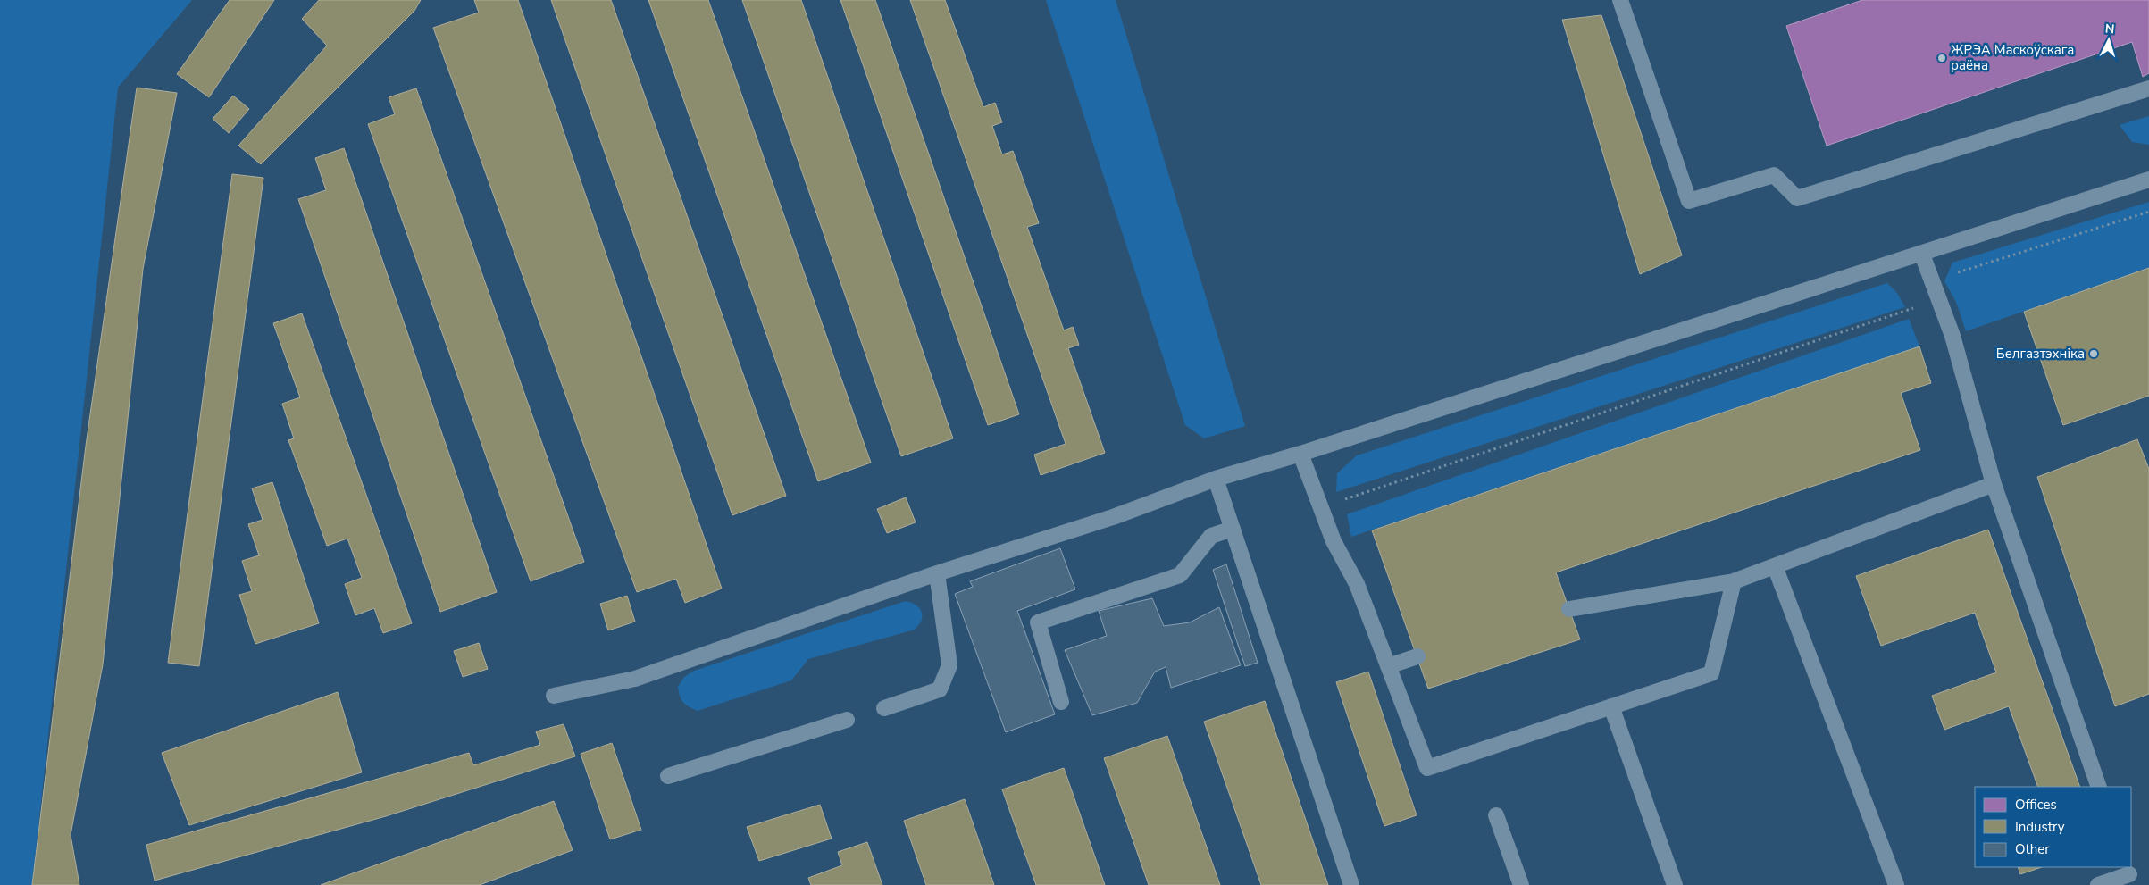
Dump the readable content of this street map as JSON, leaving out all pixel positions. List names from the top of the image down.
{
  "places": ["ЖРЭА Маскоўскага раёна", "Белгазтэхніка"],
  "legend": ["Offices", "Industry", "Other"],
  "north": "top"
}
